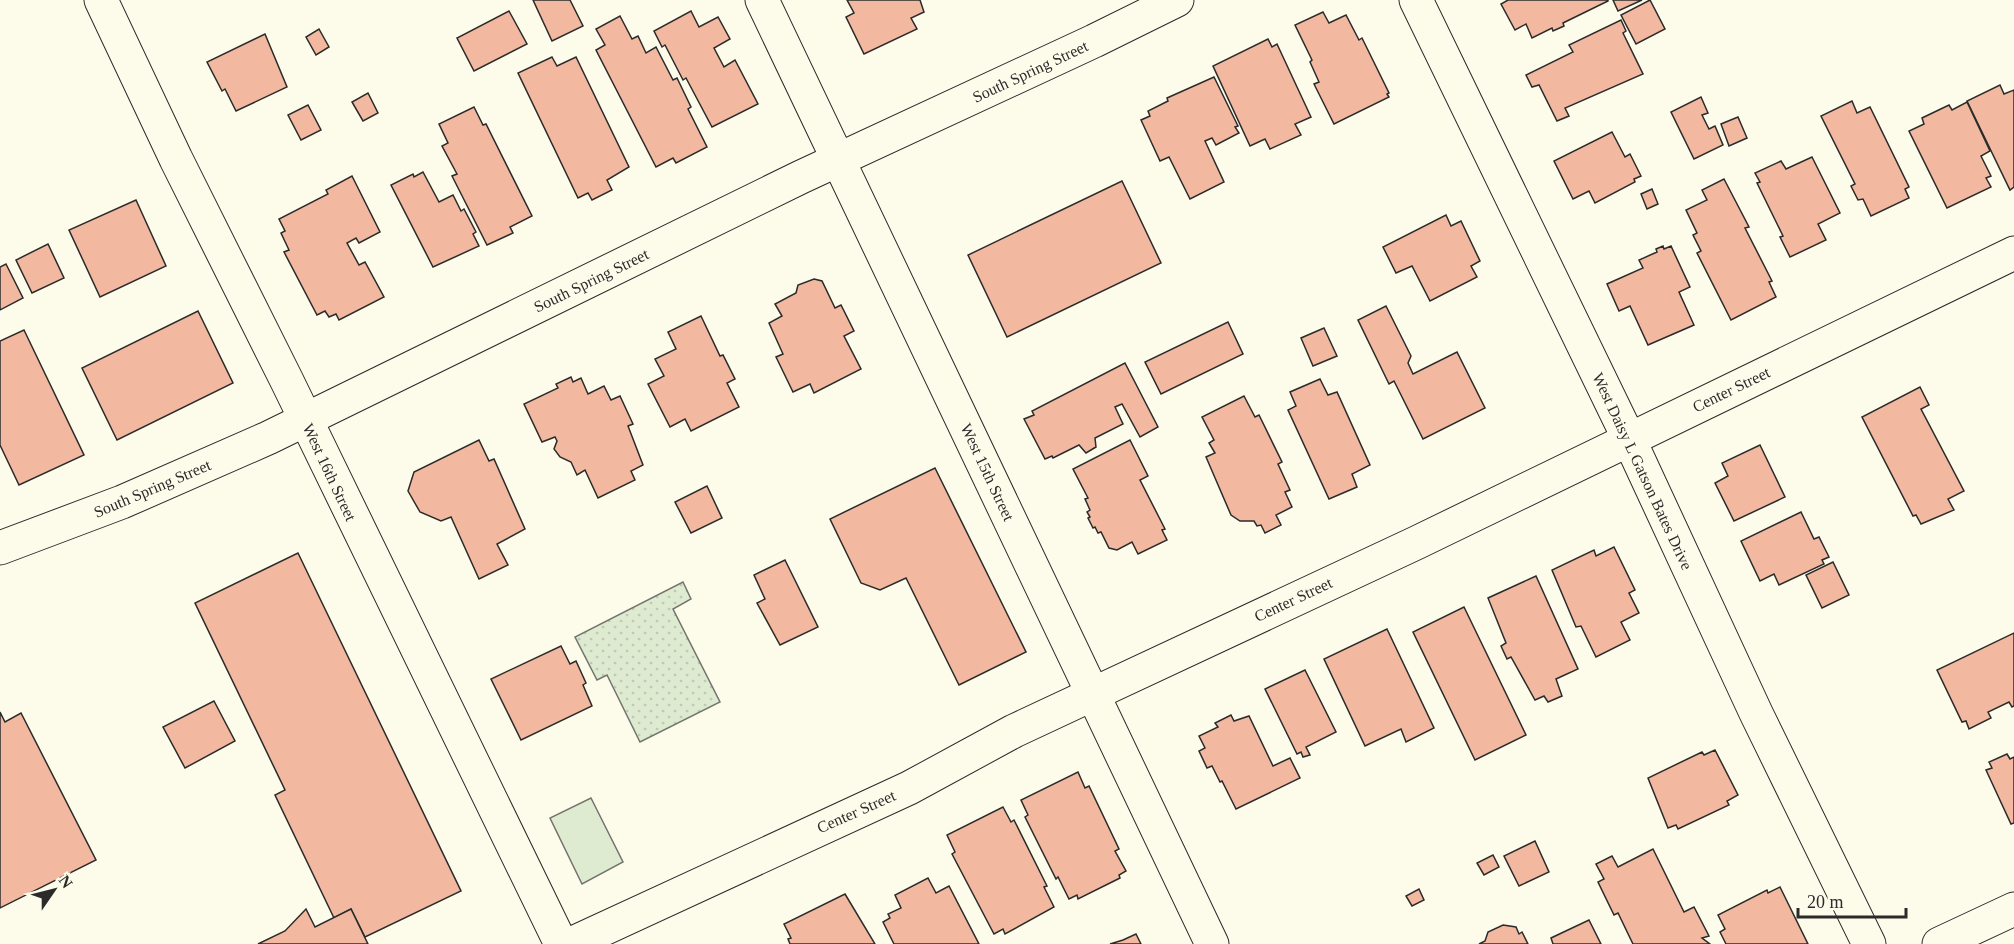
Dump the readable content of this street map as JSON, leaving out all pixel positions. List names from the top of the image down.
{
  "streets": {
    "street": [
      "South Spring Street",
      "Center Street",
      "West Daisy L Gatson Bates Drive",
      "West 16th Street",
      "West 15th Street"
    ]
  },
  "crossings": [
    ["South Spring Street", "West 16th Street"],
    ["South Spring Street", "West 15th Street"],
    ["Center Street", "West Daisy L Gatson Bates Drive"],
    ["Center Street", "West 15th Street"]
  ],
  "scale_bar": "20 m",
  "north": "top right"
}
